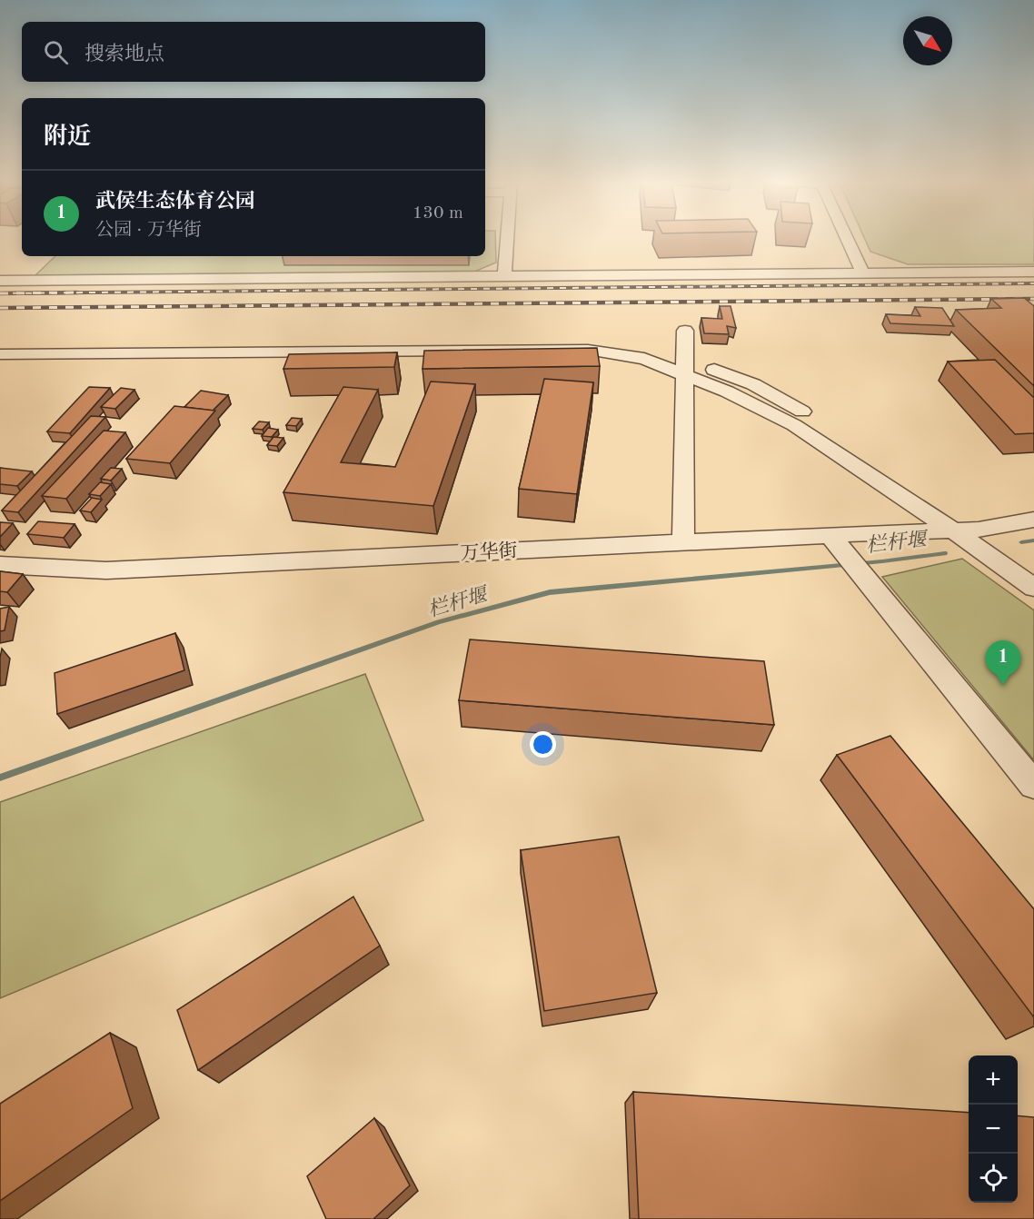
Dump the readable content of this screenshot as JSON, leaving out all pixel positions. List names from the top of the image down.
{
  "streets": {
    "street": ["万华街"]
  },
  "water": ["栏杆堰"],
  "north": "bottom right",
  "page": {
    "search": "搜索地点",
    "heading": "附近",
    "list": [
      {
        "mark": "1",
        "name": "武侯生态体育公园",
        "note": "公园 · 万华街",
        "value": "130 m"
      }
    ],
    "pins": "1",
    "map_buttons": ["+", "−"]
  }
}
